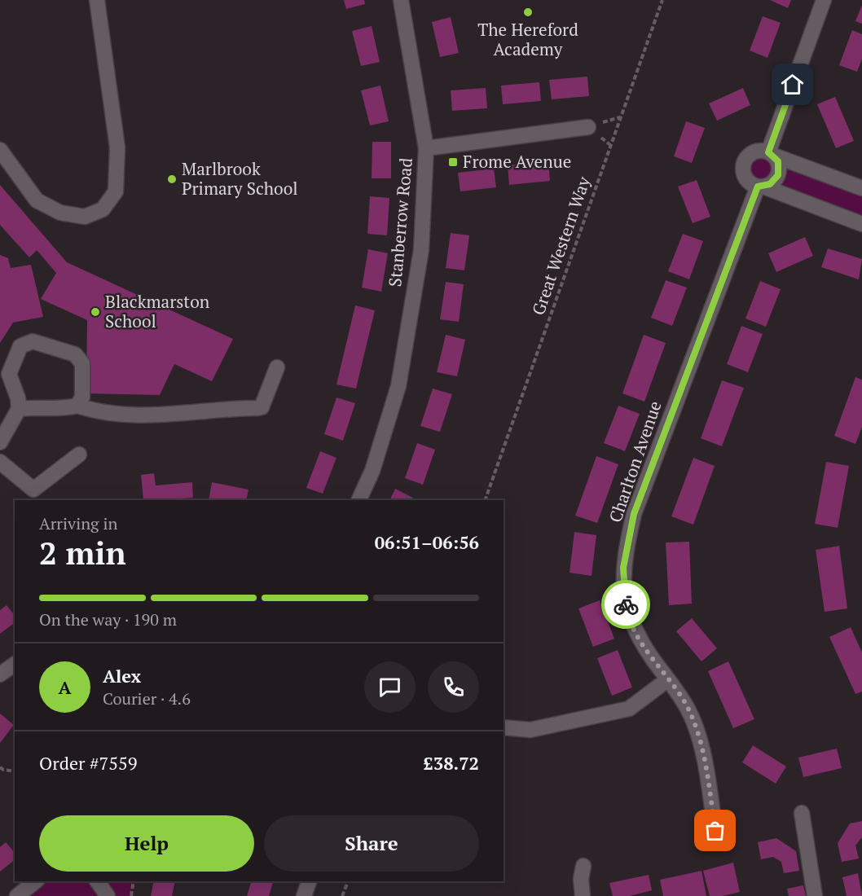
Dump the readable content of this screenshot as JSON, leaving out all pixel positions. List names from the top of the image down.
{
  "streets": {
    "street": ["Stanberrow Road", "Charlton Avenue"],
    "path": ["Great Western Way"]
  },
  "places": {
    "other": ["The Hereford Academy", "Marlbrook Primary School", "Blackmarston School"],
    "transit": ["Frome Avenue"]
  },
  "page": {
    "heading": ["2 min", "Arriving in", "06:51–06:56"],
    "panel": [
      "Alex",
      "Courier · 4.6",
      "Order #7559",
      "£38.72"
    ],
    "bar": "On the way · 190 m",
    "round": "A",
    "buttons": ["Help", "Share"]
  }
}
